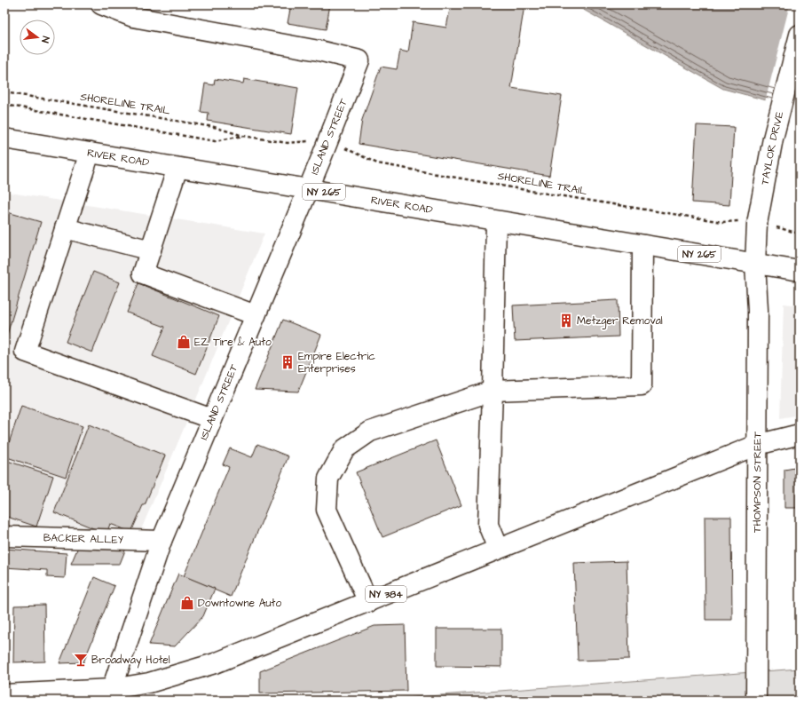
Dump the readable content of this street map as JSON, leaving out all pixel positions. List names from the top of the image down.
{
  "streets": {
    "main road": [
      "ISLAND STREET",
      "TAYLOR DRIVE",
      "RIVER ROAD",
      "NY 265",
      "THOMPSON STREET",
      "BACKER ALLEY",
      "NY 384"
    ],
    "path": ["SHORELINE TRAIL"]
  },
  "crossings": [
    ["ISLAND STREET", "RIVER ROAD"],
    ["ISLAND STREET", "BACKER ALLEY"],
    ["ISLAND STREET", "NY 384"],
    ["TAYLOR DRIVE", "RIVER ROAD"],
    ["TAYLOR DRIVE", "THOMPSON STREET"],
    ["RIVER ROAD", "THOMPSON STREET"],
    ["THOMPSON STREET", "NY 384"]
  ],
  "places": {
    "building": ["Metzger Removal", "Empire Electric Enterprises"],
    "shop": ["EZ Tire & Auto", "Downtowne Auto"],
    "bar": ["Broadway Hotel"]
  },
  "north": "right"
}
